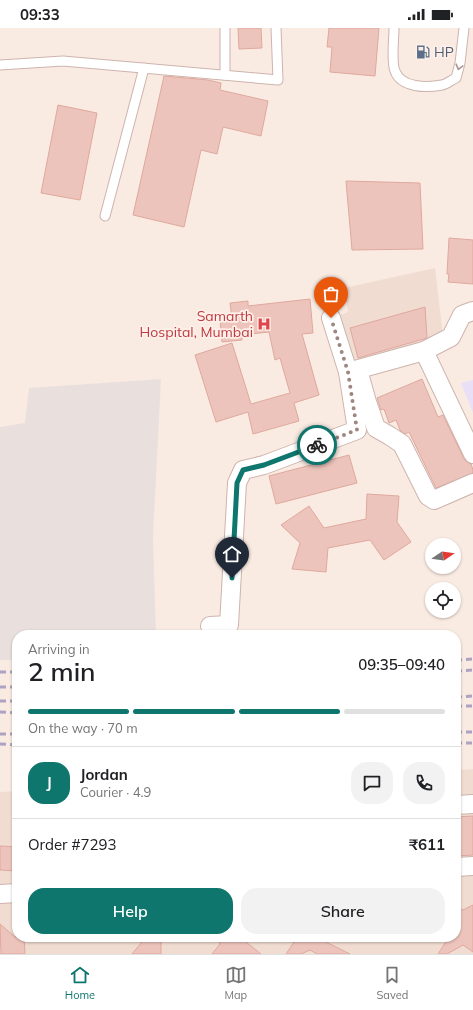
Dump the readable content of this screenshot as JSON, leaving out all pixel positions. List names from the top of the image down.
{
  "places": {
    "fuel station": ["HP"],
    "hospital": ["Samarth Hospital, Mumbai"]
  },
  "north": "right",
  "page": {
    "status": "09:33",
    "heading": ["2 min", "Arriving in", "09:35–09:40"],
    "panel": [
      "Jordan",
      "Courier · 4.9",
      "Order #7293",
      "₹611"
    ],
    "bar": "On the way · 70 m",
    "round": "J",
    "buttons": ["Help", "Share"],
    "tabs": ["Home", "Map", "Saved"]
  }
}
